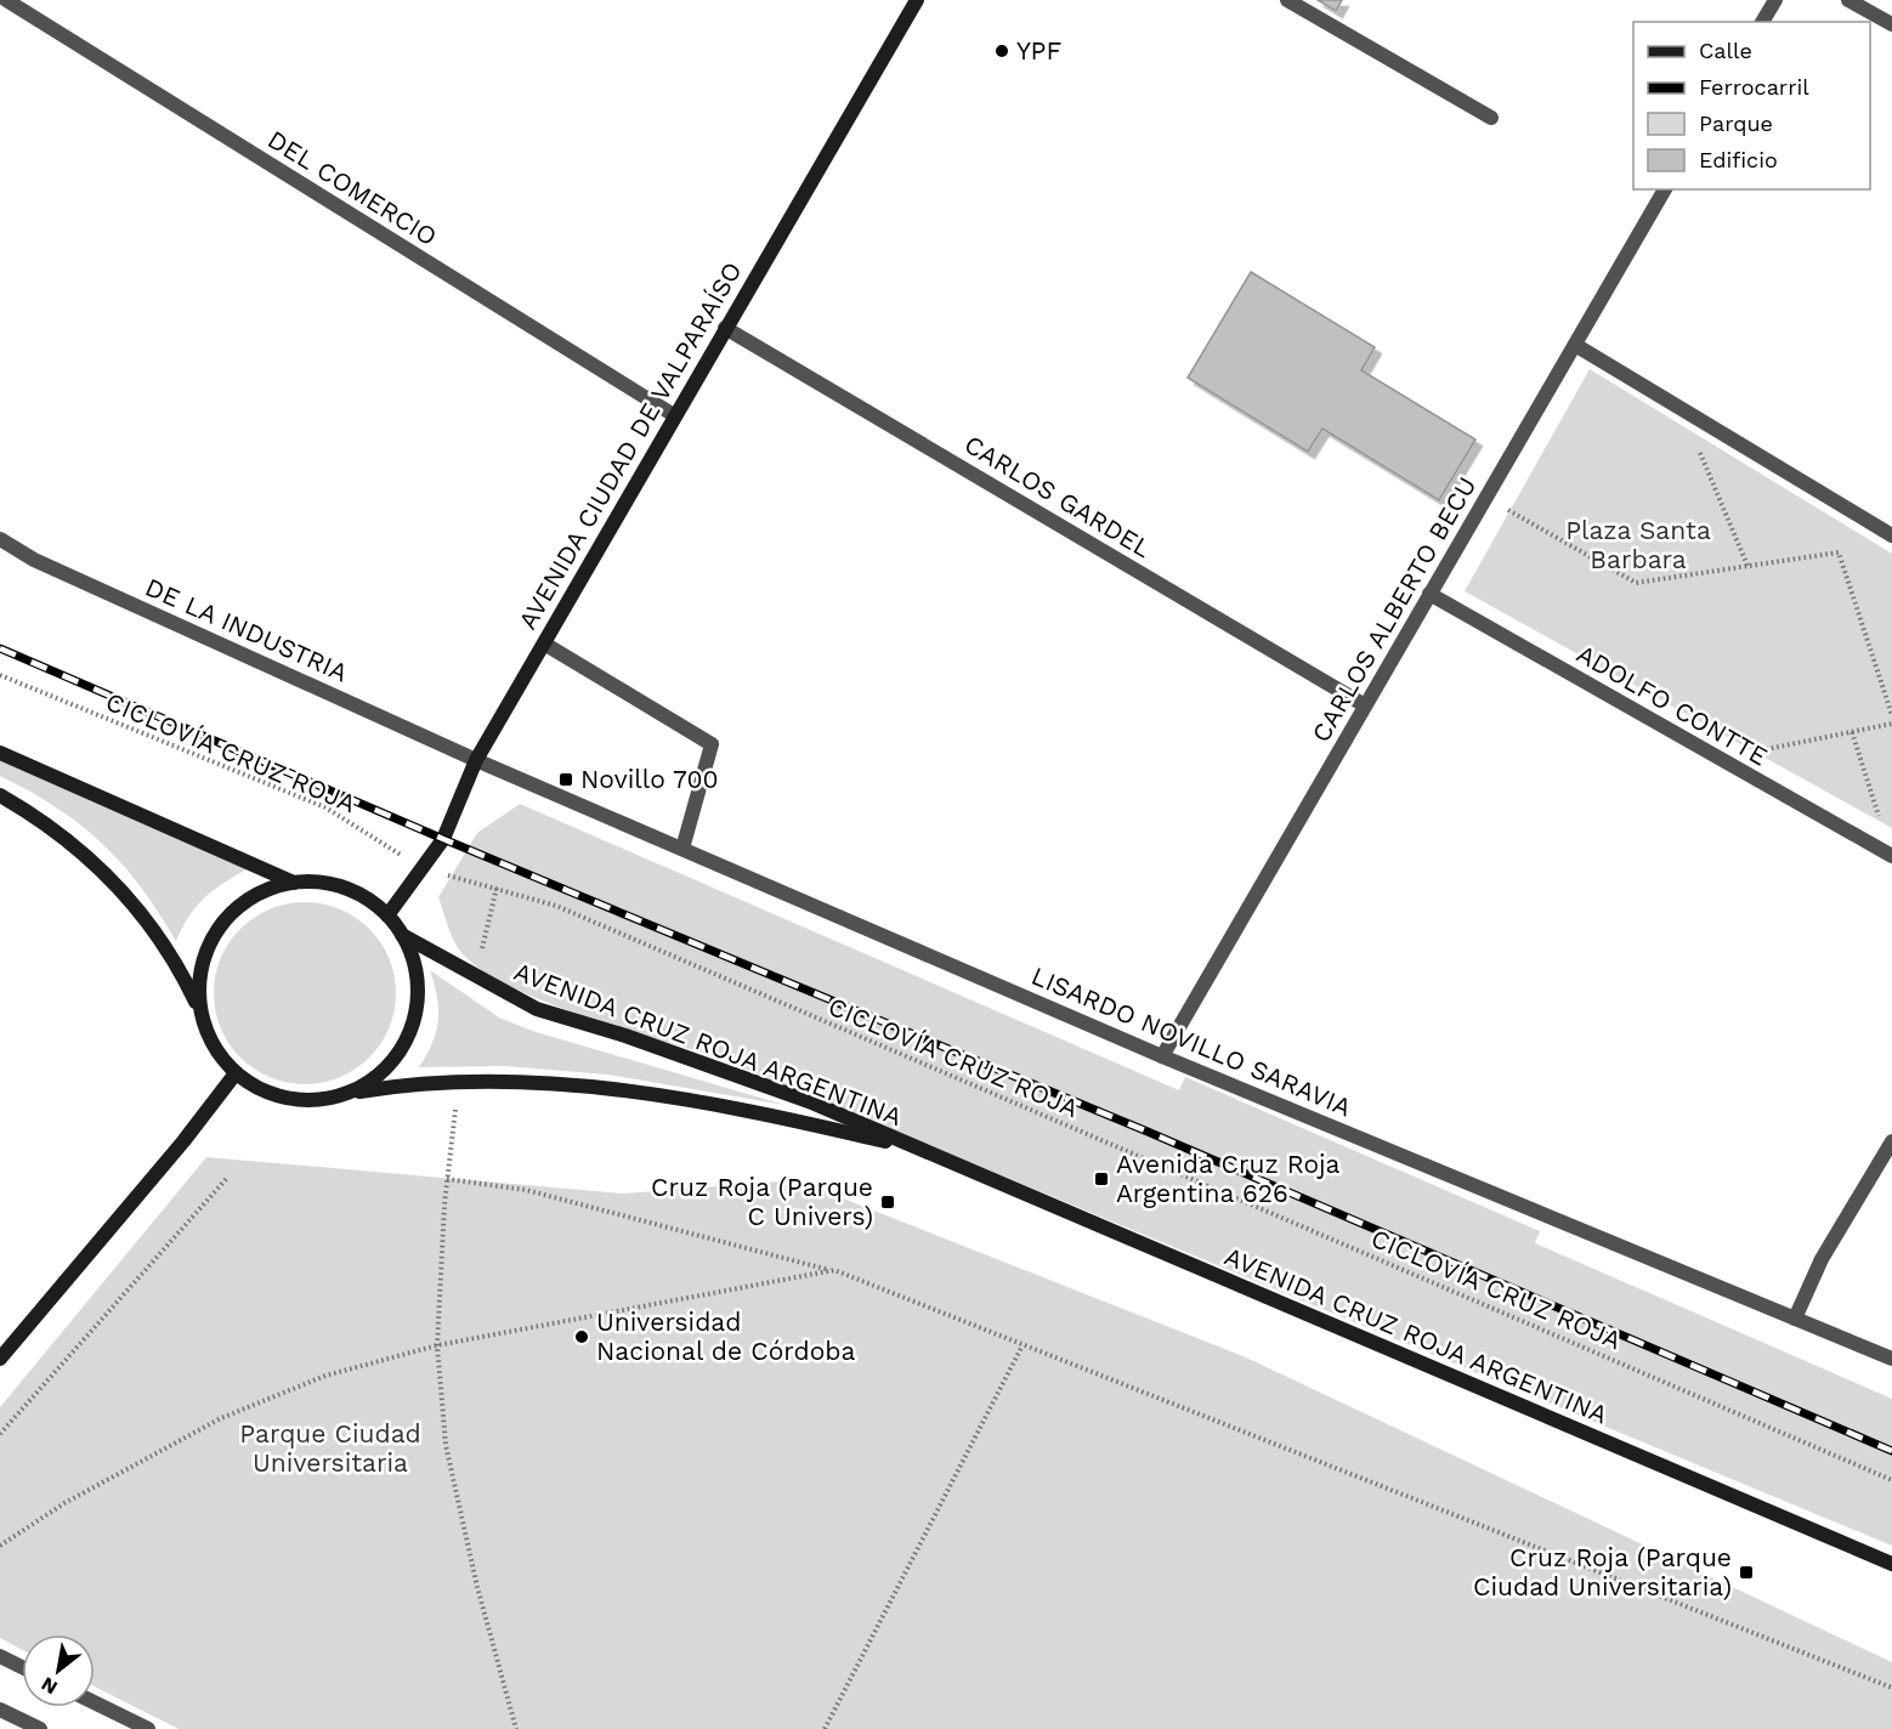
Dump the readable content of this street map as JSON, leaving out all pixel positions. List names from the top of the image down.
{
  "streets": {
    "main road": ["AVENIDA CIUDAD DE VALPARAÍSO", "AVENIDA CRUZ ROJA ARGENTINA"],
    "street": [
      "DEL COMERCIO",
      "CARLOS GARDEL",
      "CARLOS ALBERTO BECU",
      "DE LA INDUSTRIA",
      "ADOLFO CONTTE",
      "LISARDO NOVILLO SARAVIA"
    ],
    "path": ["CICLOVÍA CRUZ ROJA"]
  },
  "crossings": [
    ["DEL COMERCIO", "AVENIDA CIUDAD DE VALPARAÍSO"],
    ["AVENIDA CIUDAD DE VALPARAÍSO", "CARLOS GARDEL"],
    ["AVENIDA CIUDAD DE VALPARAÍSO", "DE LA INDUSTRIA"],
    ["AVENIDA CIUDAD DE VALPARAÍSO", "CICLOVÍA CRUZ ROJA"],
    ["AVENIDA CIUDAD DE VALPARAÍSO", "LISARDO NOVILLO SARAVIA"],
    ["AVENIDA CIUDAD DE VALPARAÍSO", "AVENIDA CRUZ ROJA ARGENTINA"],
    ["CARLOS GARDEL", "CARLOS ALBERTO BECU"],
    ["CARLOS ALBERTO BECU", "ADOLFO CONTTE"],
    ["CARLOS ALBERTO BECU", "LISARDO NOVILLO SARAVIA"],
    ["DE LA INDUSTRIA", "LISARDO NOVILLO SARAVIA"]
  ],
  "parks": ["Plaza Santa Barbara", "Parque Ciudad Universitaria"],
  "places": {
    "other": ["YPF", "Universidad Nacional de Córdoba"],
    "transit": [
      "Novillo 700",
      "Avenida Cruz Roja Argentina 626",
      "Cruz Roja (Parque C Univers)",
      "Cruz Roja (Parque Ciudad Universitaria)"
    ]
  },
  "legend": [
    "Calle",
    "Ferrocarril",
    "Parque",
    "Edificio"
  ],
  "north": "bottom left"
}
